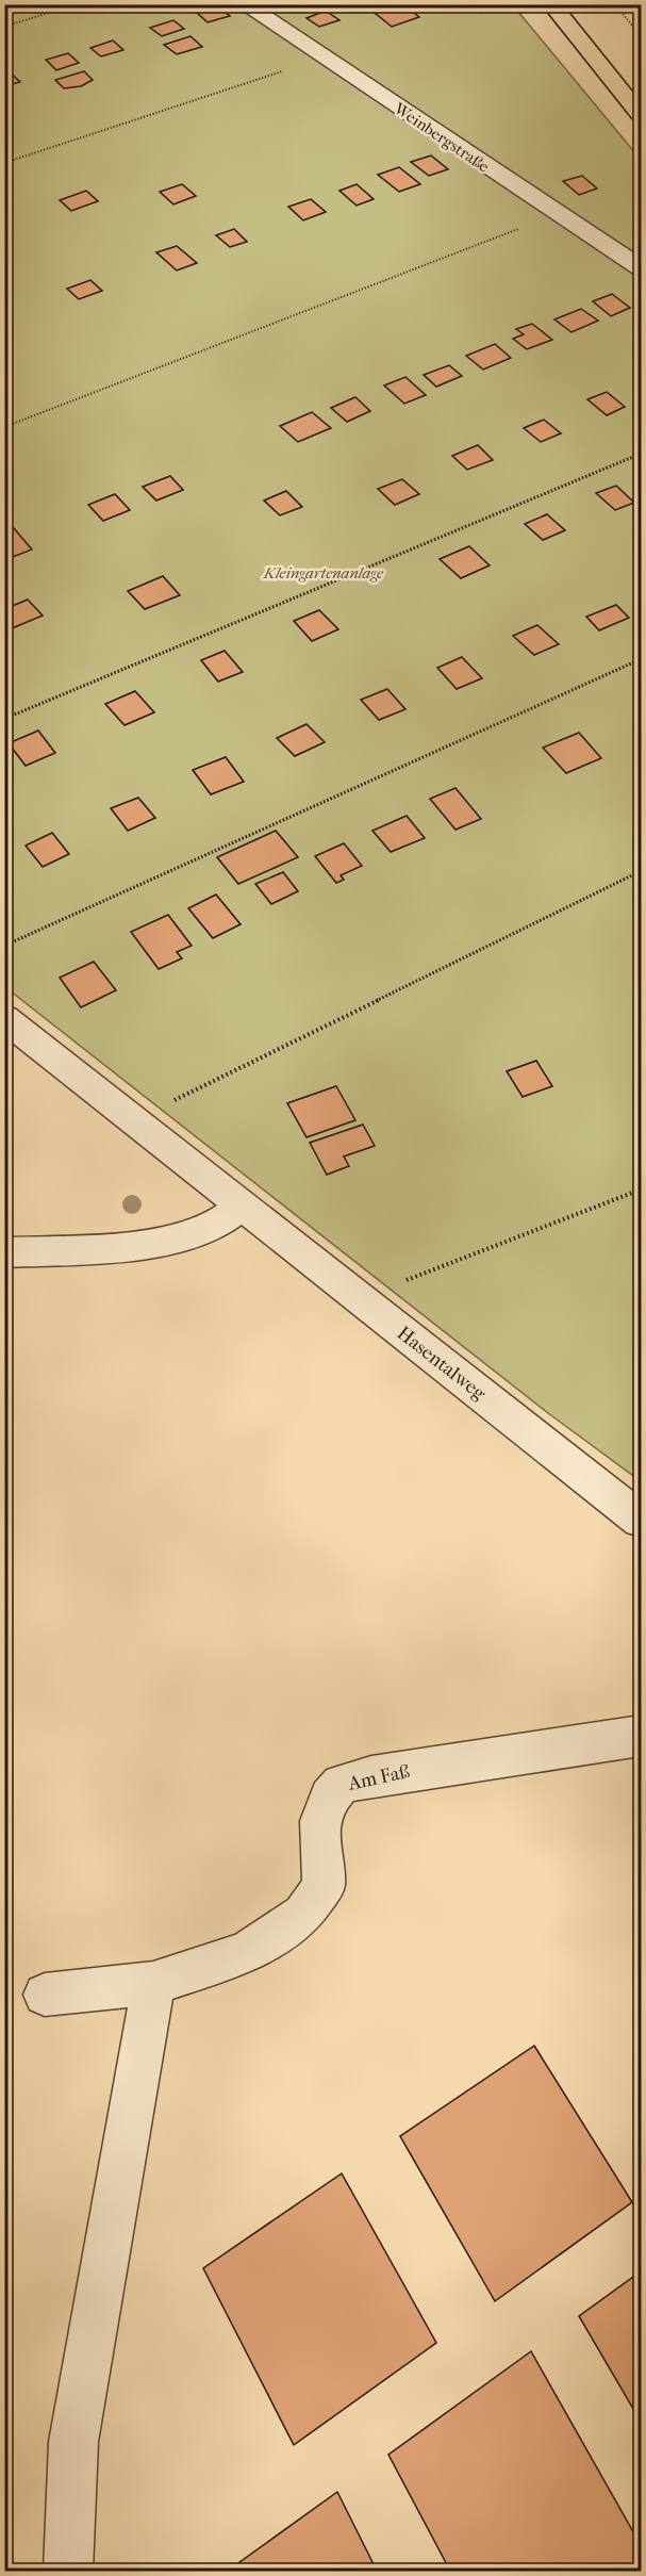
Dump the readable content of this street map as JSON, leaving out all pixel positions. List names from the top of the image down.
{
  "streets": {
    "street": ["Weinbergstraße", "Hasentalweg", "Am Faß"]
  },
  "parks": ["Kleingartenanlage"]
}
